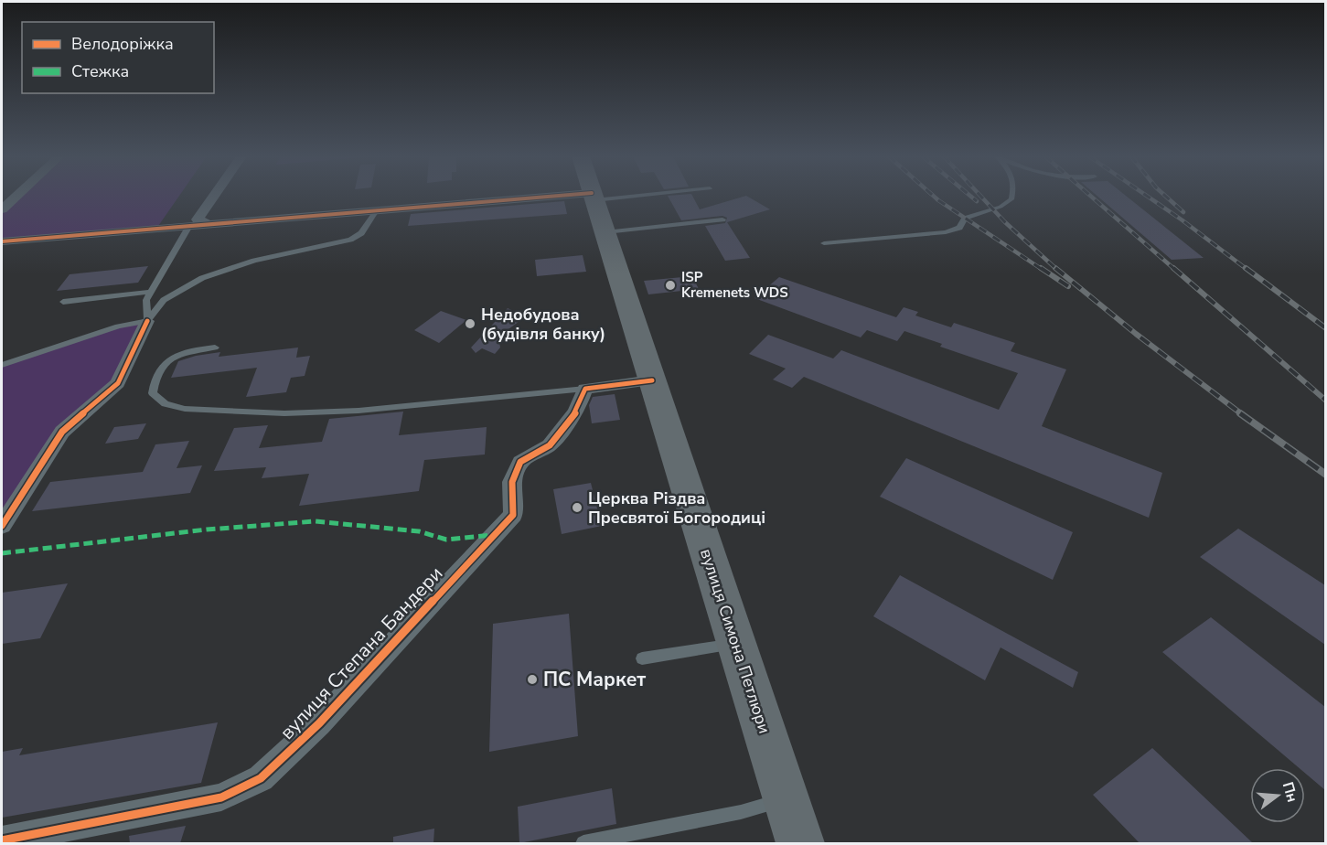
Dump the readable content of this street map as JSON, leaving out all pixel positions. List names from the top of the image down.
{
  "streets": {
    "highway": ["вулиця Симона Петлюри"],
    "street": ["вулиця Степана Бандери"]
  },
  "places": [
    "ISP Kremenets WDS",
    "Недобудова (будівля банку)",
    "Церква Різдва Пресвятої Богородиці",
    "ПС Маркет"
  ],
  "legend": ["Велодоріжка", "Стежка"],
  "north": "right"
}
